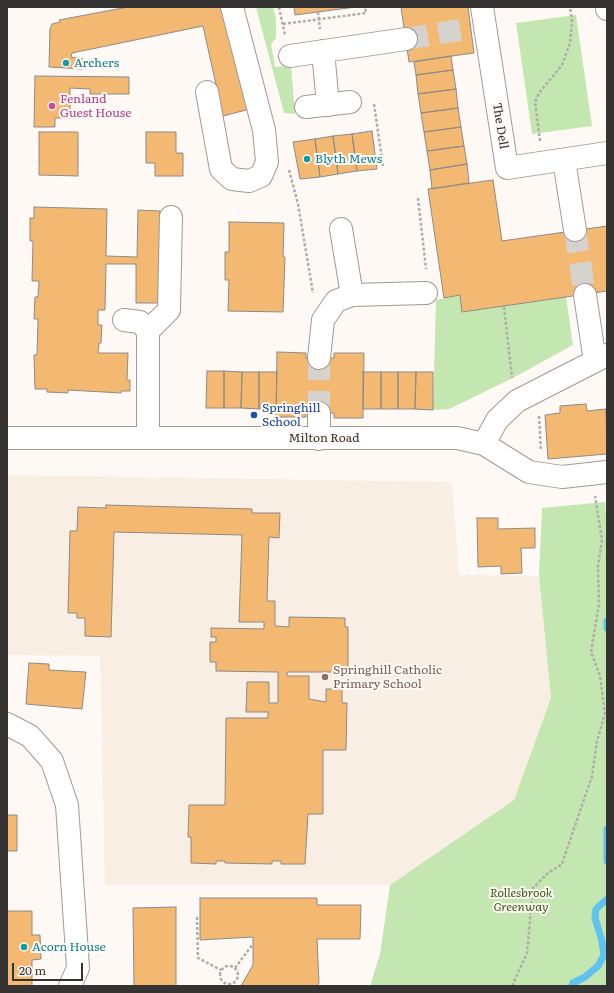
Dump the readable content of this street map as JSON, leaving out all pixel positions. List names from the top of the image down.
{
  "streets": {
    "street": ["The Dell", "Milton Road"]
  },
  "parks": ["Rollesbrook Greenway"],
  "places": [
    "Archers",
    "Fenland Guest House",
    "Blyth Mews",
    "Springhill School",
    "Springhill Catholic Primary School",
    "Acorn House"
  ],
  "scale_bar": "20 m"
}
